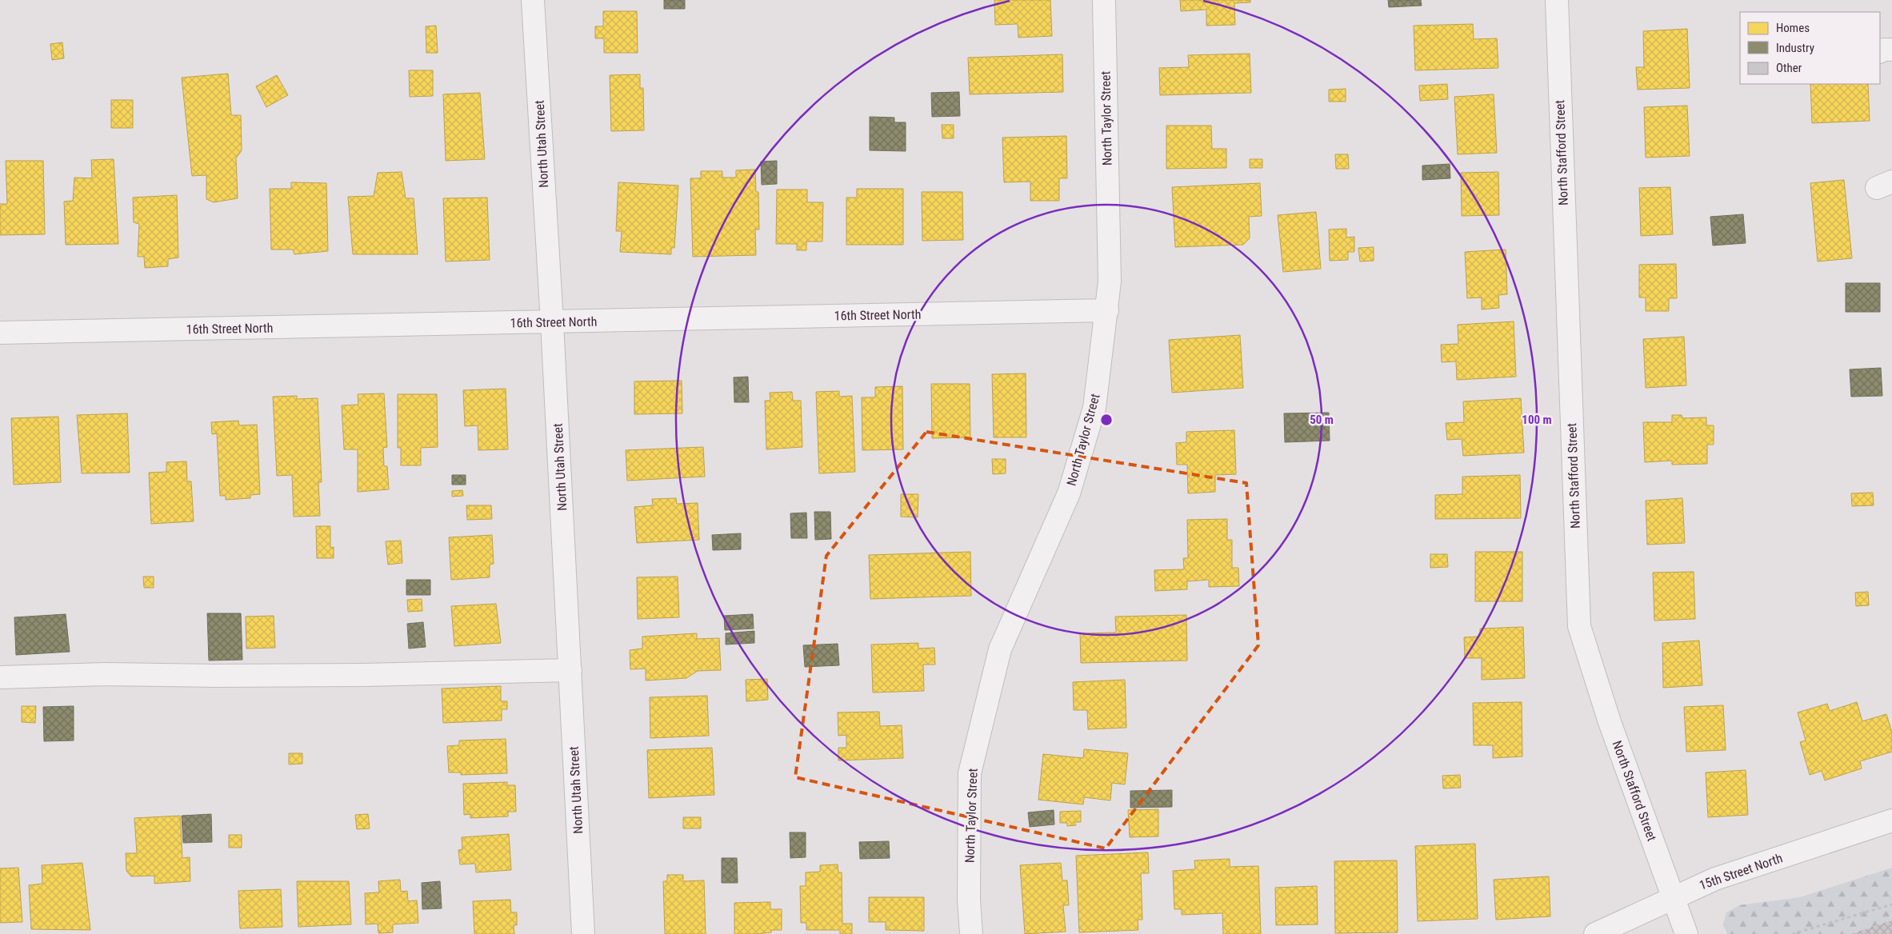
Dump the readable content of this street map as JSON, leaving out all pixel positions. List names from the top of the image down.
{
  "streets": {
    "street": [
      "North Taylor Street",
      "North Utah Street",
      "North Stafford Street",
      "16th Street North",
      "15th Street North"
    ]
  },
  "crossings": [
    ["North Taylor Street", "16th Street North"],
    ["North Utah Street", "16th Street North"],
    ["North Stafford Street", "15th Street North"]
  ],
  "legend": ["Homes", "Industry", "Other"],
  "rings": ["50 m", "100 m"]
}
